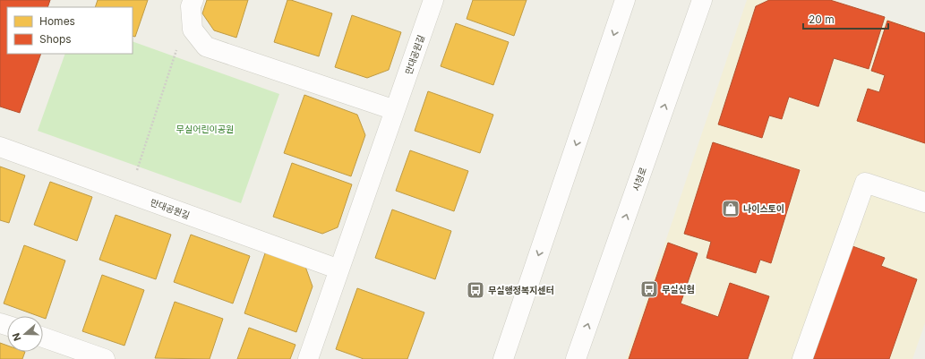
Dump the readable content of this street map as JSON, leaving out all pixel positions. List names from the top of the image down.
{
  "streets": {
    "street": ["만대공원길", "시청로"]
  },
  "parks": ["무실어린이공원"],
  "places": {
    "shop": ["나이스토이"],
    "bus stop": ["무실신협", "무실행정복지센터"]
  },
  "legend": ["Homes", "Shops"],
  "scale_bar": "20 m",
  "north": "left"
}
